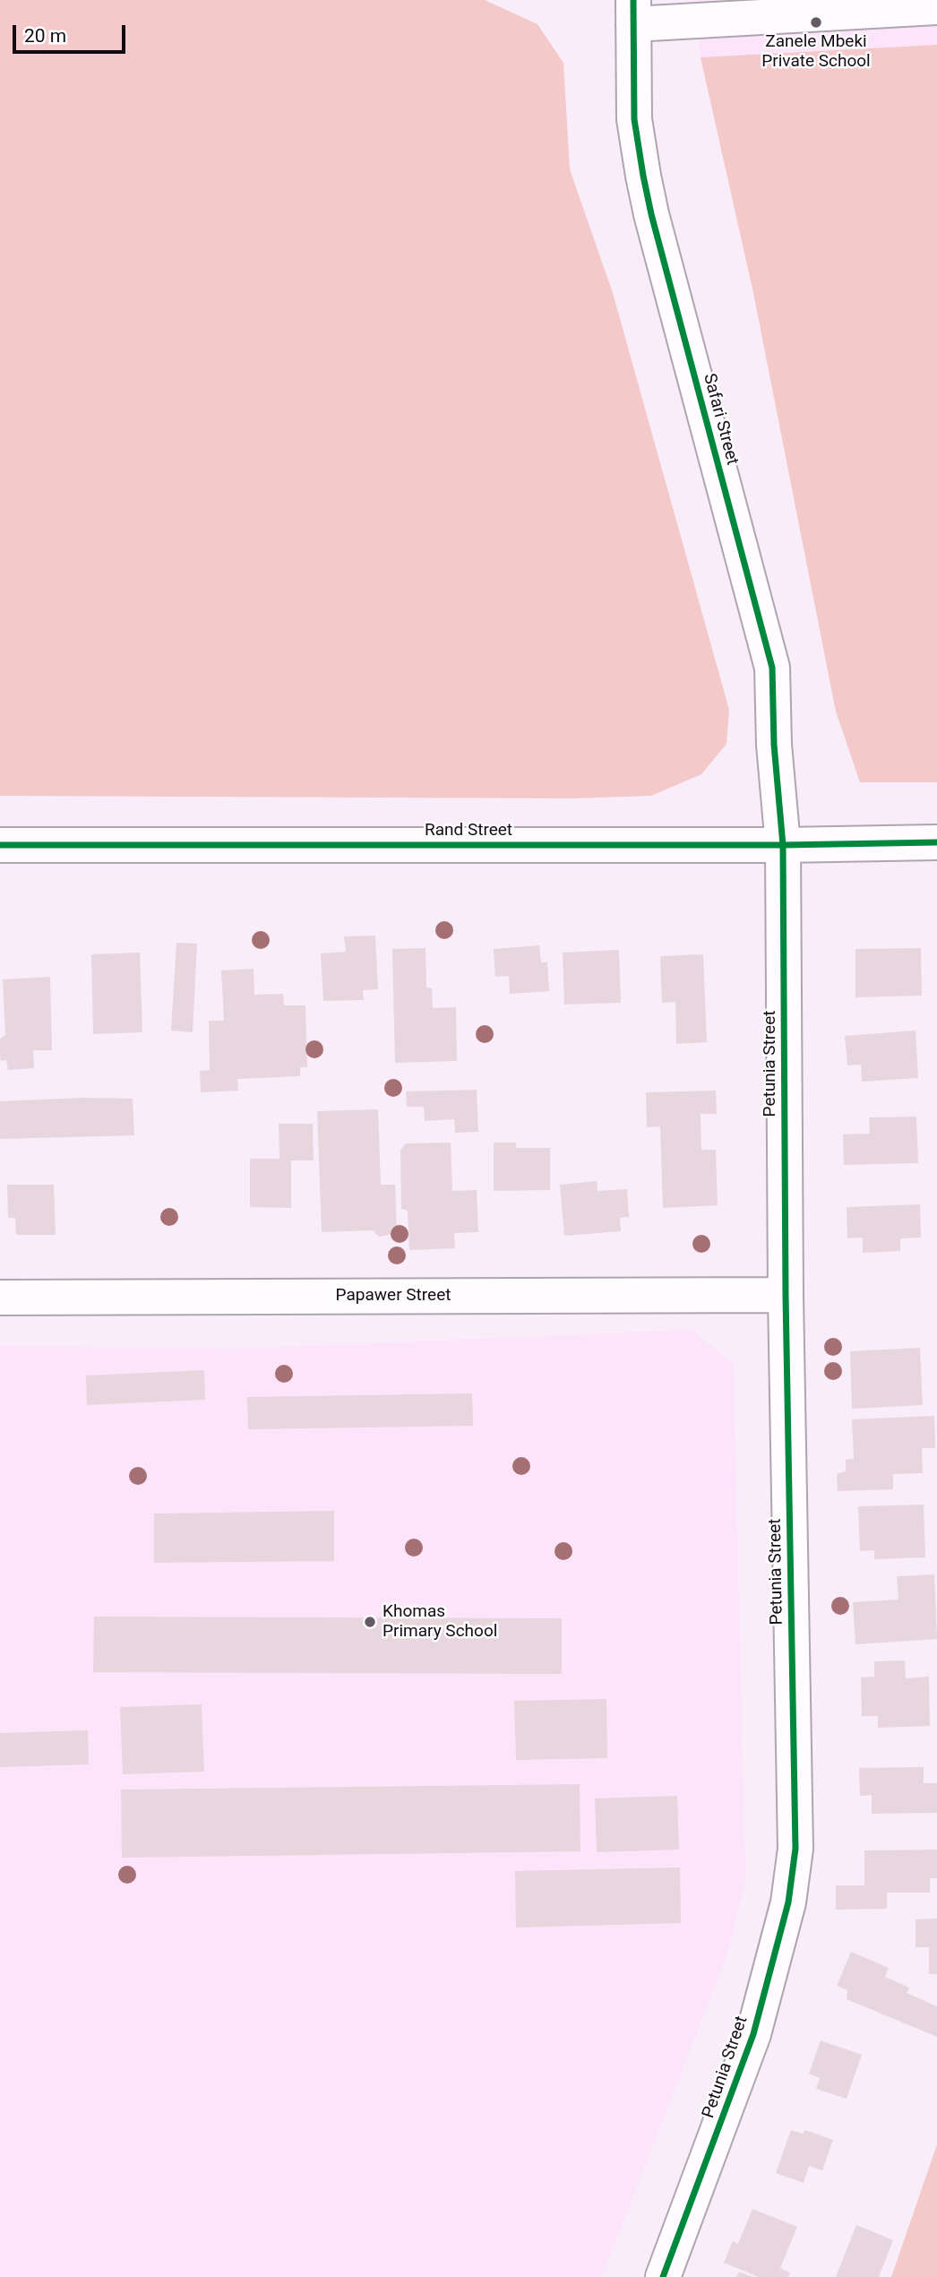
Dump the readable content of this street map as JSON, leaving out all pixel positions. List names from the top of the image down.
{
  "streets": {
    "street": [
      "Safari Street",
      "Rand Street",
      "Petunia Street",
      "Papawer Street"
    ]
  },
  "crossings": [
    ["Safari Street", "Rand Street"],
    ["Safari Street", "Petunia Street"],
    ["Rand Street", "Petunia Street"],
    ["Petunia Street", "Papawer Street"]
  ],
  "places": ["Zanele Mbeki Private School", "Khomas Primary School"],
  "scale_bar": "20 m"
}
